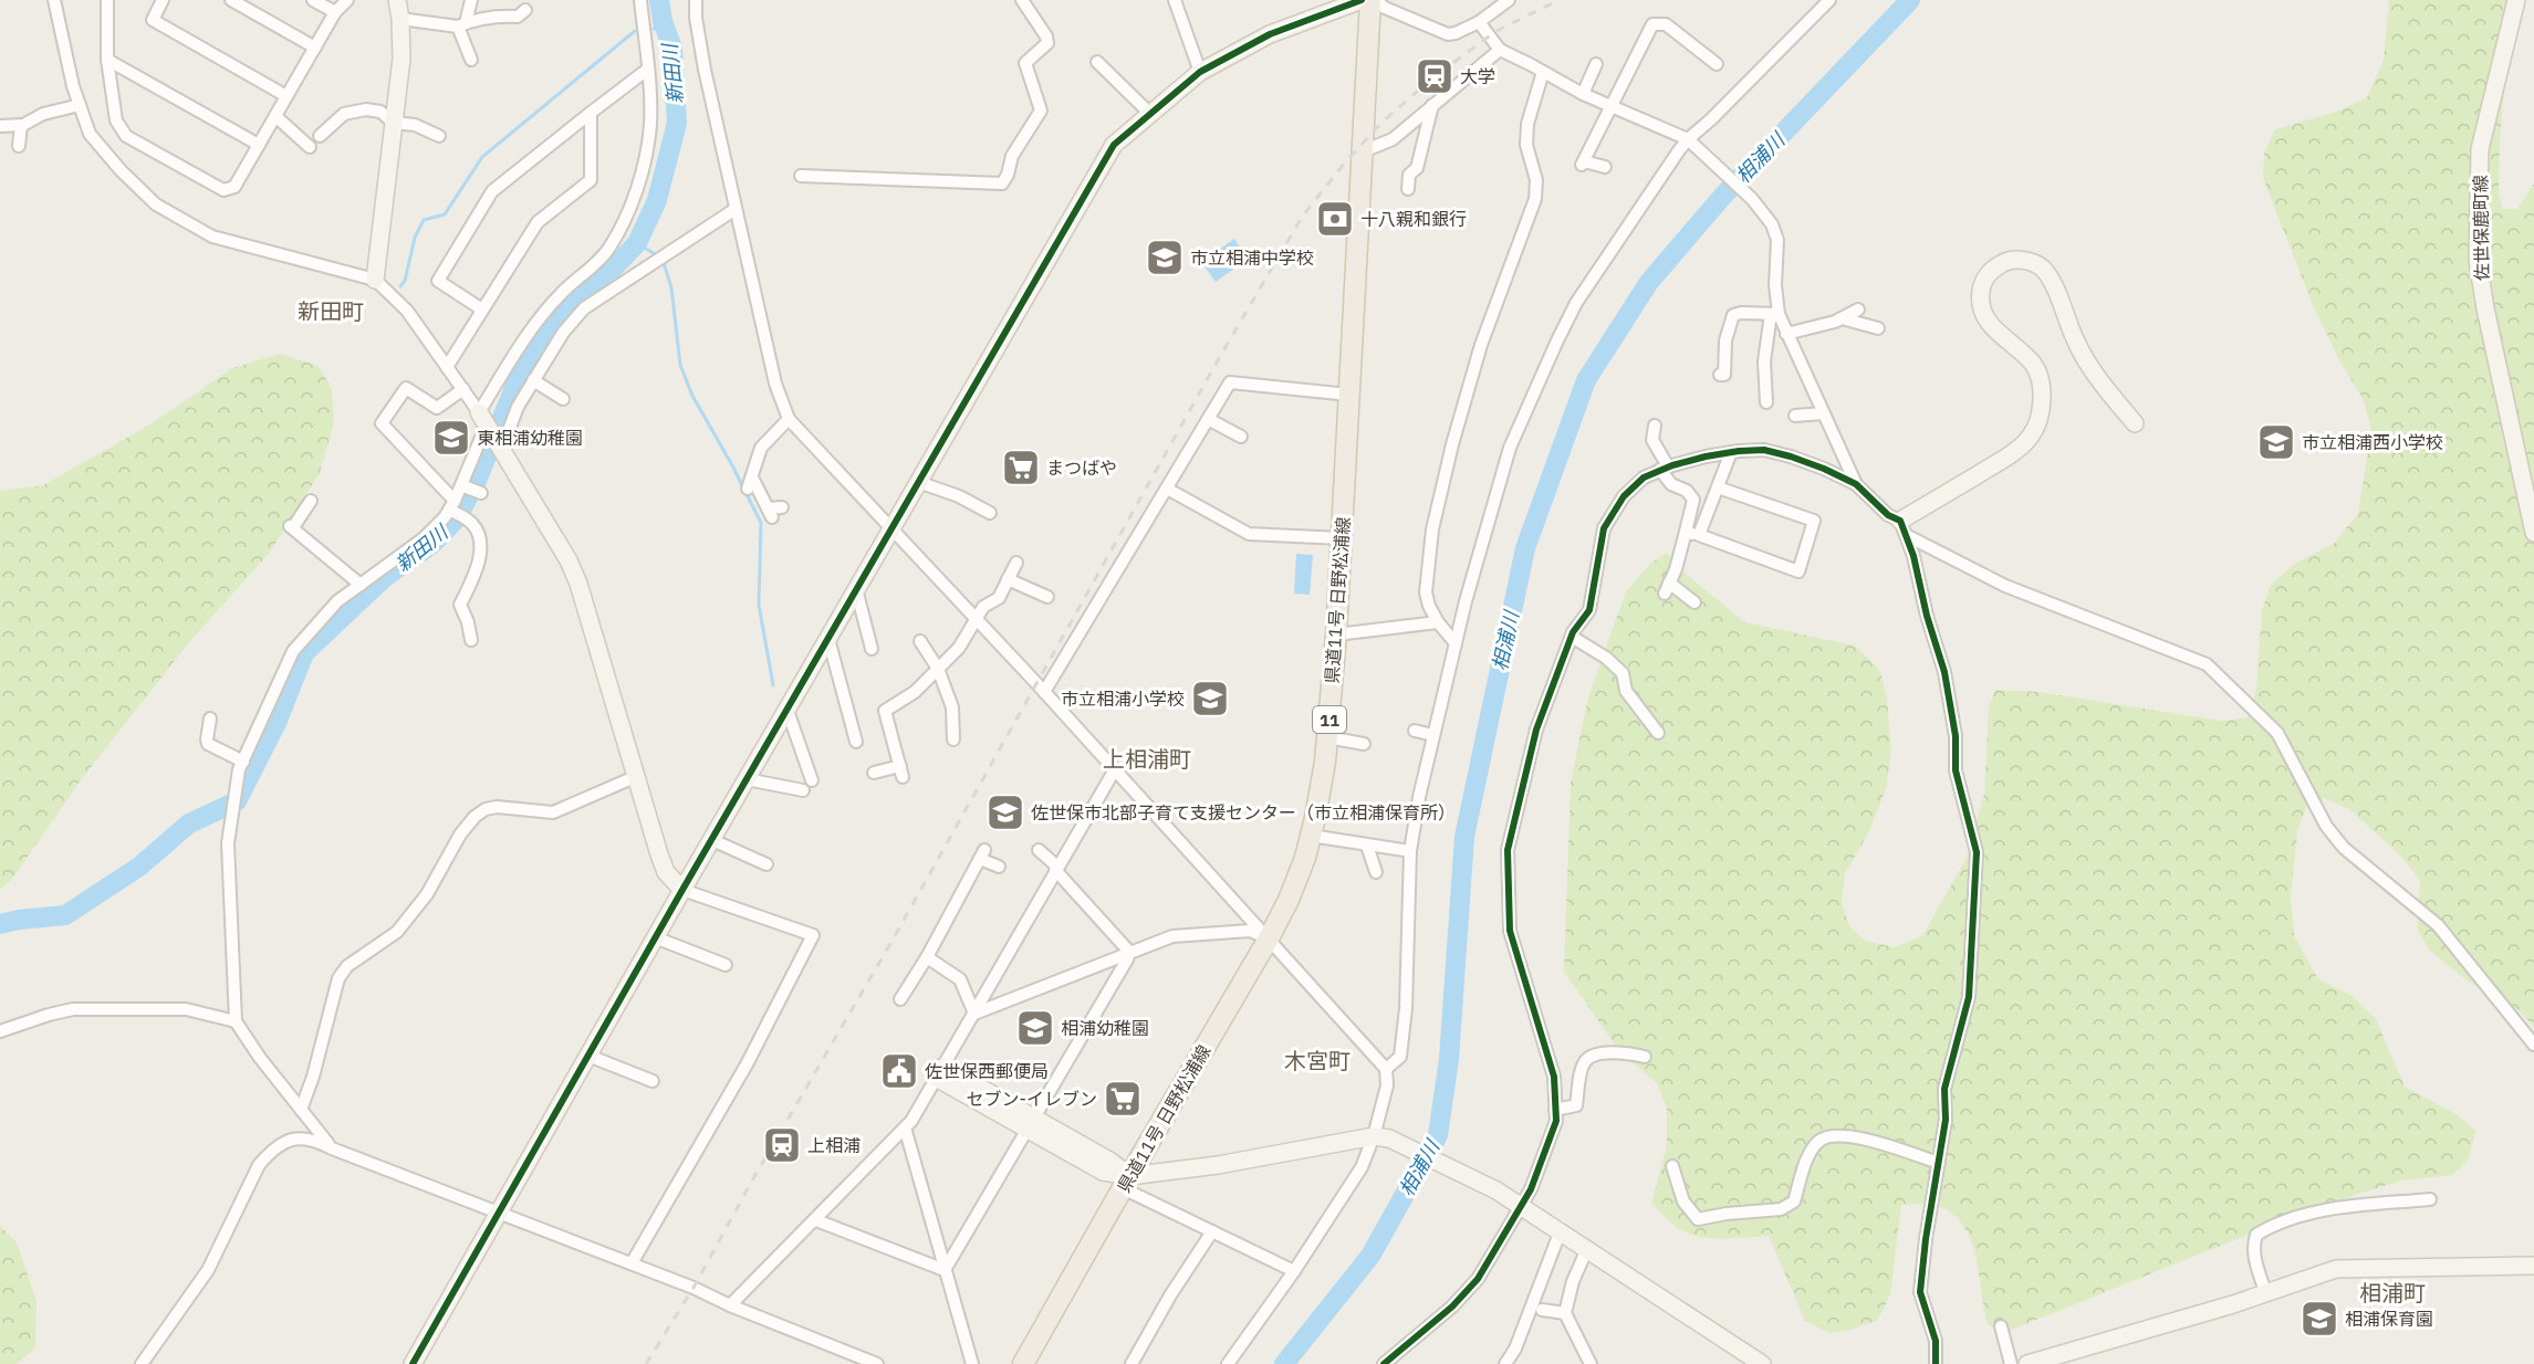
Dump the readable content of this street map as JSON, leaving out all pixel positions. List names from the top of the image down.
{
  "streets": {
    "main road": ["県道11号 日野松浦線", "11"],
    "street": ["佐世保鹿町線"]
  },
  "districts": [
    "新田町",
    "上相浦町",
    "木宮町",
    "相浦町"
  ],
  "water": ["新田川", "相浦川"],
  "places": {
    "station": ["大学", "上相浦"],
    "bank": ["十八親和銀行"],
    "school or university": [
      "市立相浦中学校",
      "東相浦幼稚園",
      "市立相浦西小学校",
      "市立相浦小学校",
      "佐世保市北部子育て支援センター（市立相浦保育所）",
      "相浦幼稚園",
      "相浦保育園"
    ],
    "supermarket": ["まつばや", "セブン-イレブン"],
    "public building": ["佐世保西郵便局"]
  }
}
